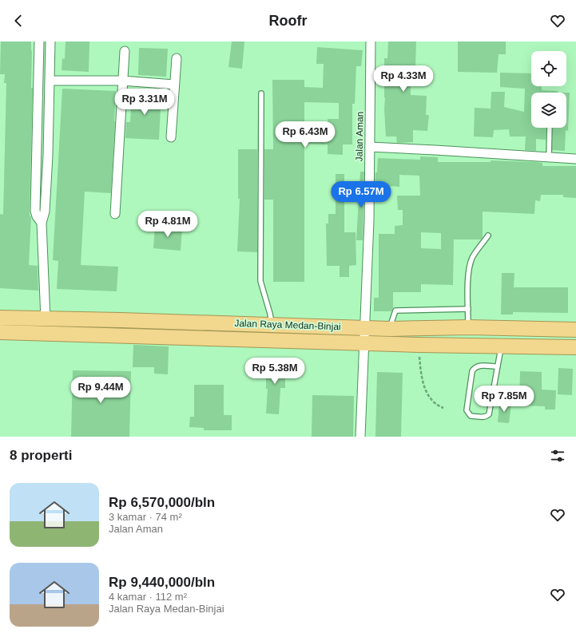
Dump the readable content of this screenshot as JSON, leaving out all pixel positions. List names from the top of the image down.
{
  "streets": {
    "highway": ["Jalan Raya Medan-Binjai"],
    "street": ["Jalan Aman"]
  },
  "crossings": [
    ["Jalan Aman", "Jalan Raya Medan-Binjai"]
  ],
  "page": {
    "header": "Roofr",
    "price": [
      "Rp 4.33M",
      "Rp 3.31M",
      "Rp 6.43M",
      "Rp 6.57M",
      "Rp 4.81M",
      "Rp 5.38M",
      "Rp 9.44M",
      "Rp 7.85M"
    ],
    "heading": "8 properti",
    "list": [
      {
        "name": "Rp 6,570,000/bln",
        "note": "3 kamar · 74 m² · Jalan Aman"
      },
      {
        "name": "Rp 9,440,000/bln",
        "note": "4 kamar · 112 m² · Jalan Raya Medan-Binjai"
      }
    ]
  }
}
